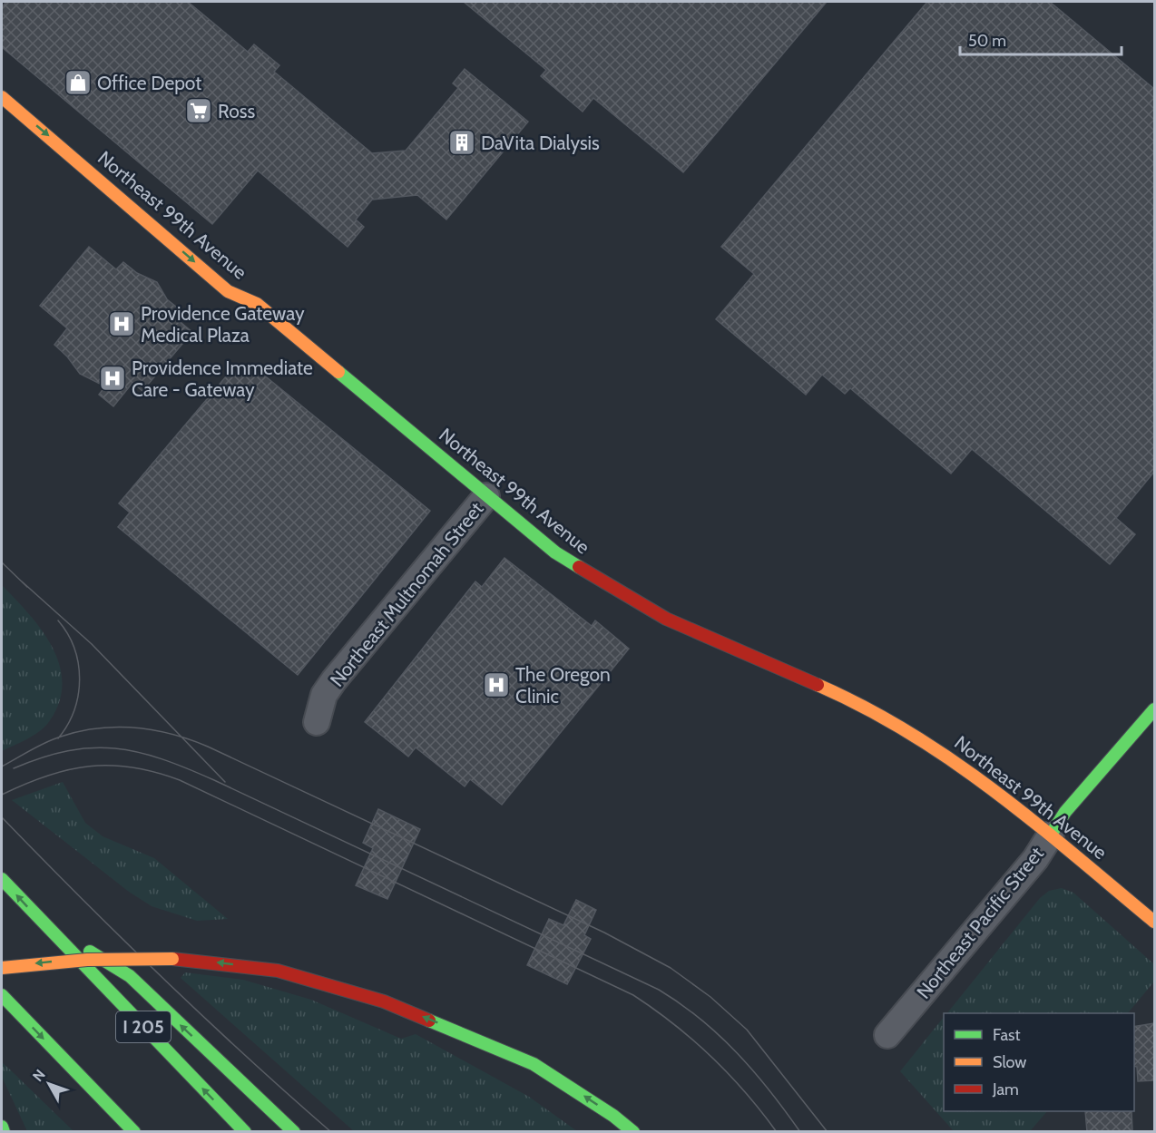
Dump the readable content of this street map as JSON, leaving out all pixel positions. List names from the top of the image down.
{
  "streets": {
    "main road": ["Northeast 99th Avenue", "Northeast Pacific Street", "I 205"],
    "street": ["Northeast Multnomah Street"]
  },
  "crossings": [
    ["Northeast 99th Avenue", "Northeast Multnomah Street"],
    ["Northeast 99th Avenue", "Northeast Pacific Street"]
  ],
  "one_way": ["Northeast 99th Avenue"],
  "places": {
    "shop": ["Office Depot"],
    "supermarket": ["Ross"],
    "building": ["DaVita Dialysis"],
    "hospital": ["Providence Gateway Medical Plaza", "Providence Immediate Care - Gateway", "The Oregon Clinic"]
  },
  "legend": ["Fast", "Slow", "Jam"],
  "scale_bar": "50 m",
  "north": "top left"
}
